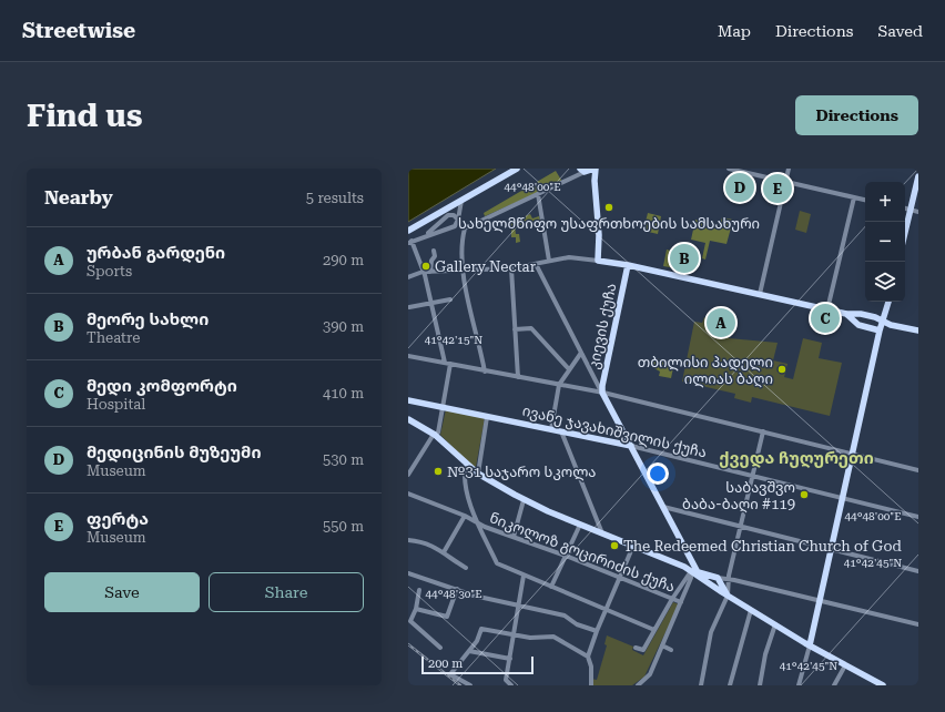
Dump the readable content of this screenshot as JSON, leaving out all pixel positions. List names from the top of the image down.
{
  "streets": {
    "main road": ["კიევის ქუჩა", "ივანე ჯავახიშვილის ქუჩა"],
    "street": ["ნიკოლოზ გოცირიძის ქუჩა"]
  },
  "districts": ["ქვედა ჩუღურეთი"],
  "places": [
    "სახელმწიფო უსაფრთხოების სამსახური",
    "Gallery Nectar",
    "თბილისი პადელი ილიას ბაღი",
    "№31 საჯარო სკოლა",
    "საბავშვო ბაბა-ბაღი #119",
    "The Redeemed Christian Church of God"
  ],
  "scale_bar": "200 m",
  "page": {
    "header": "Streetwise",
    "nav": ["Map", "Directions", "Saved"],
    "buttons": [
      "Directions",
      ["Save", "Share"]
    ],
    "title": "Find us",
    "heading": ["Nearby", "5 results"],
    "pins": [
      "D",
      "E",
      "B",
      "C",
      "A"
    ],
    "map_buttons": ["+", "−"],
    "list": [
      {
        "mark": "A",
        "name": "ურბან გარდენი",
        "note": "Sports",
        "value": "290 m"
      },
      {
        "mark": "B",
        "name": "მეორე სახლი",
        "note": "Theatre",
        "value": "390 m"
      },
      {
        "mark": "C",
        "name": "მედი კომფორტი",
        "note": "Hospital",
        "value": "410 m"
      },
      {
        "mark": "D",
        "name": "მედიცინის მუზეუმი",
        "note": "Museum",
        "value": "530 m"
      },
      {
        "mark": "E",
        "name": "ფერტა",
        "note": "Museum",
        "value": "550 m"
      }
    ],
    "scale": "200 m"
  },
  "coordinates": [
    "44°48'00\"E",
    "41°42'15\"N",
    "41°42'45\"N",
    "44°48'30\"E"
  ]
}
